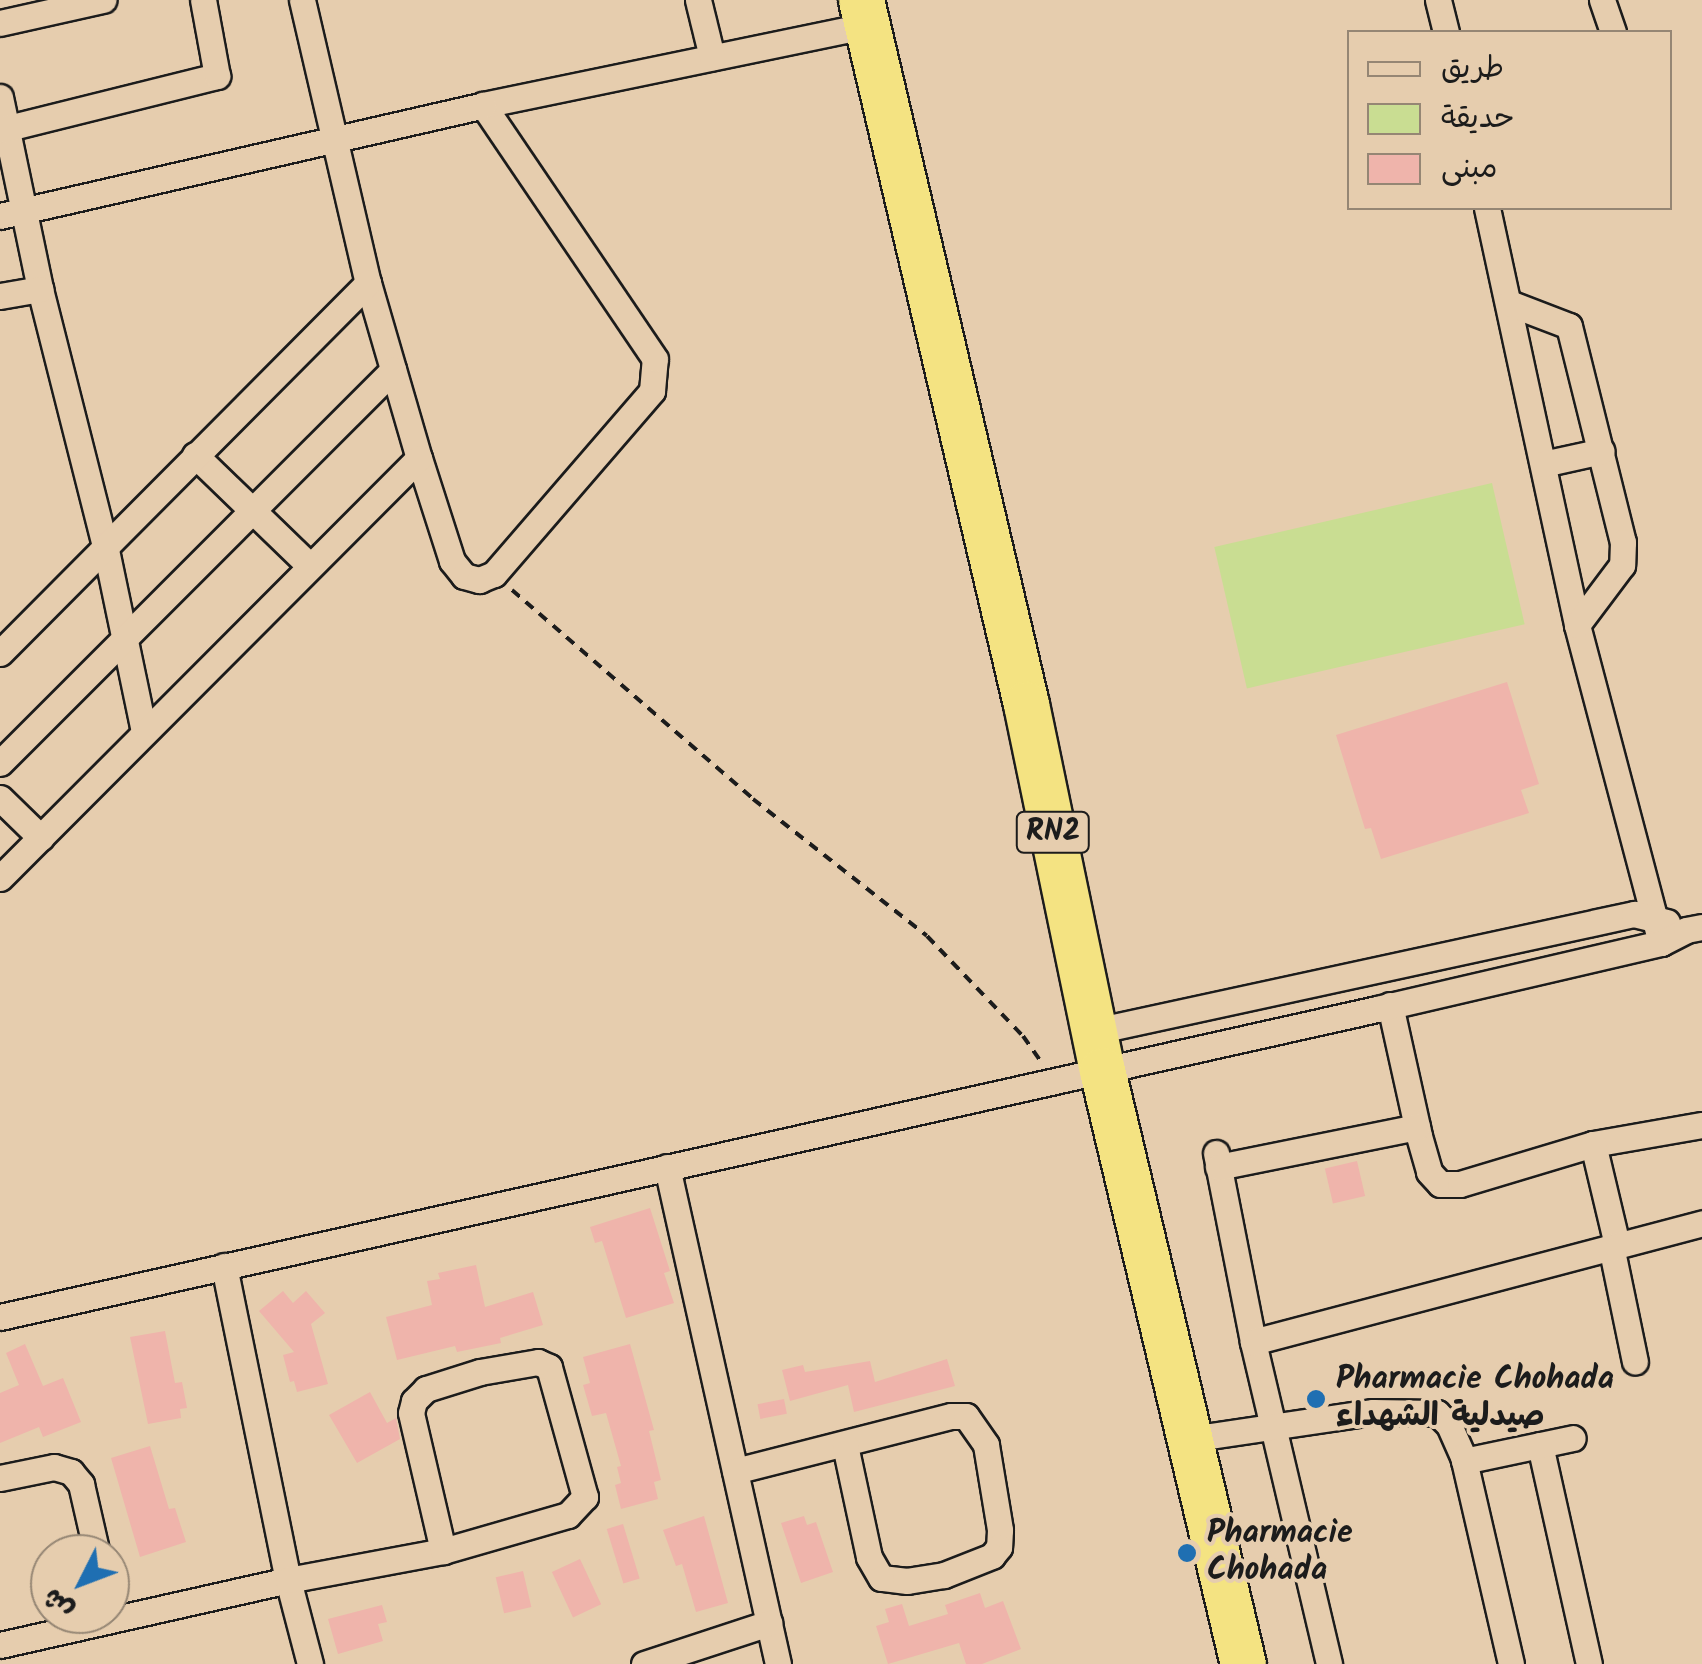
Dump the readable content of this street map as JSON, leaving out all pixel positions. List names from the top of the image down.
{
  "streets": {
    "highway": ["RN2"]
  },
  "places": ["Pharmacie Chohada صيدلية الشهداء", "Pharmacie Chohada"],
  "legend": ["طريق", "حديقة", "مبنى"],
  "north": "bottom left"
}
